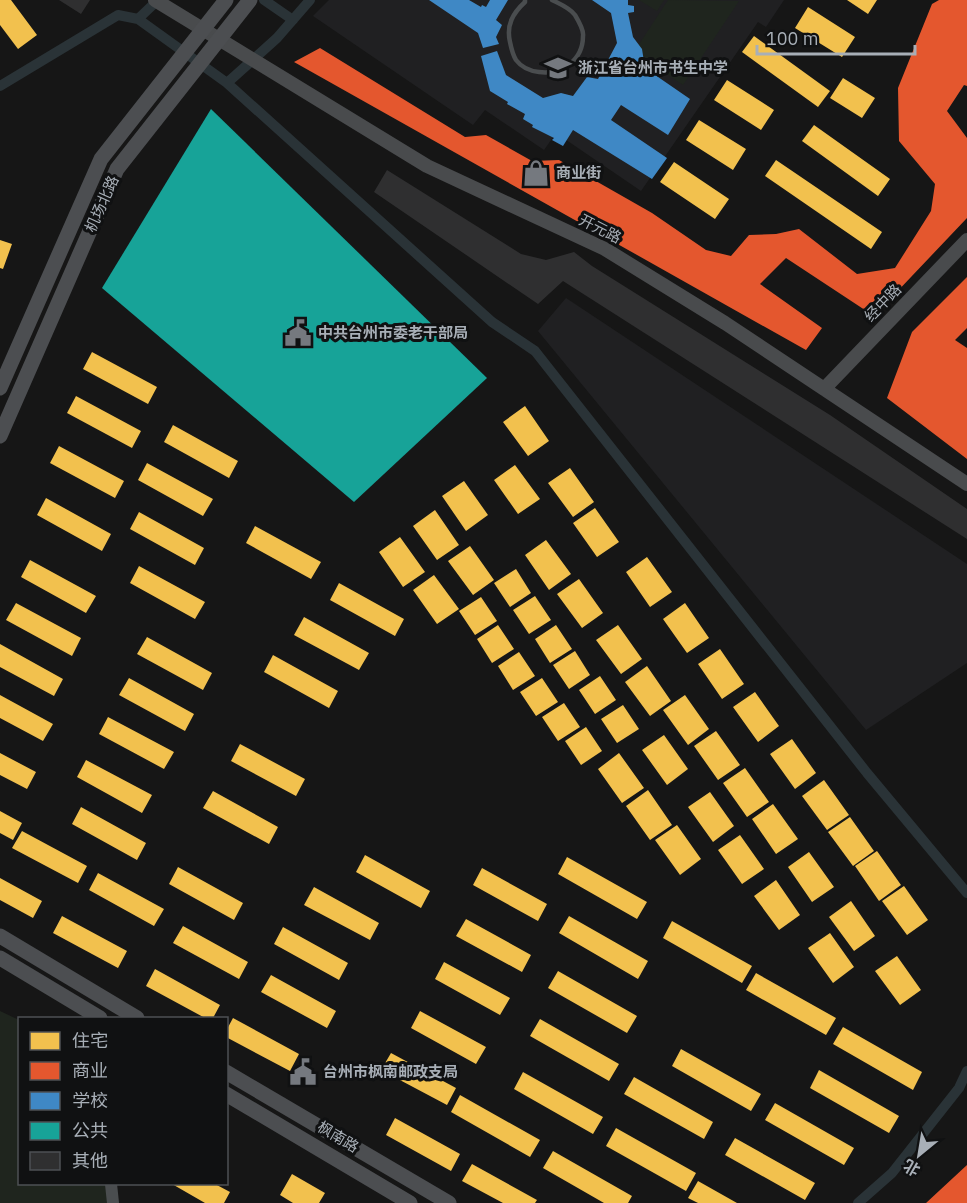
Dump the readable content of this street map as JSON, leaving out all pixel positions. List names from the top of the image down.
{
  "streets": {
    "main road": [
      "机场北路",
      "开元路",
      "经中路",
      "枫南路"
    ]
  },
  "crossings": [
    ["机场北路", "开元路"],
    ["开元路", "经中路"]
  ],
  "places": {
    "school or university": ["浙江省台州市书生中学"],
    "shop": ["商业街"],
    "public building": ["中共台州市委老干部局", "台州市枫南邮政支局"]
  },
  "legend": [
    "住宅",
    "商业",
    "学校",
    "公共",
    "其他"
  ],
  "scale_bar": "100 m",
  "north": "bottom left"
}
